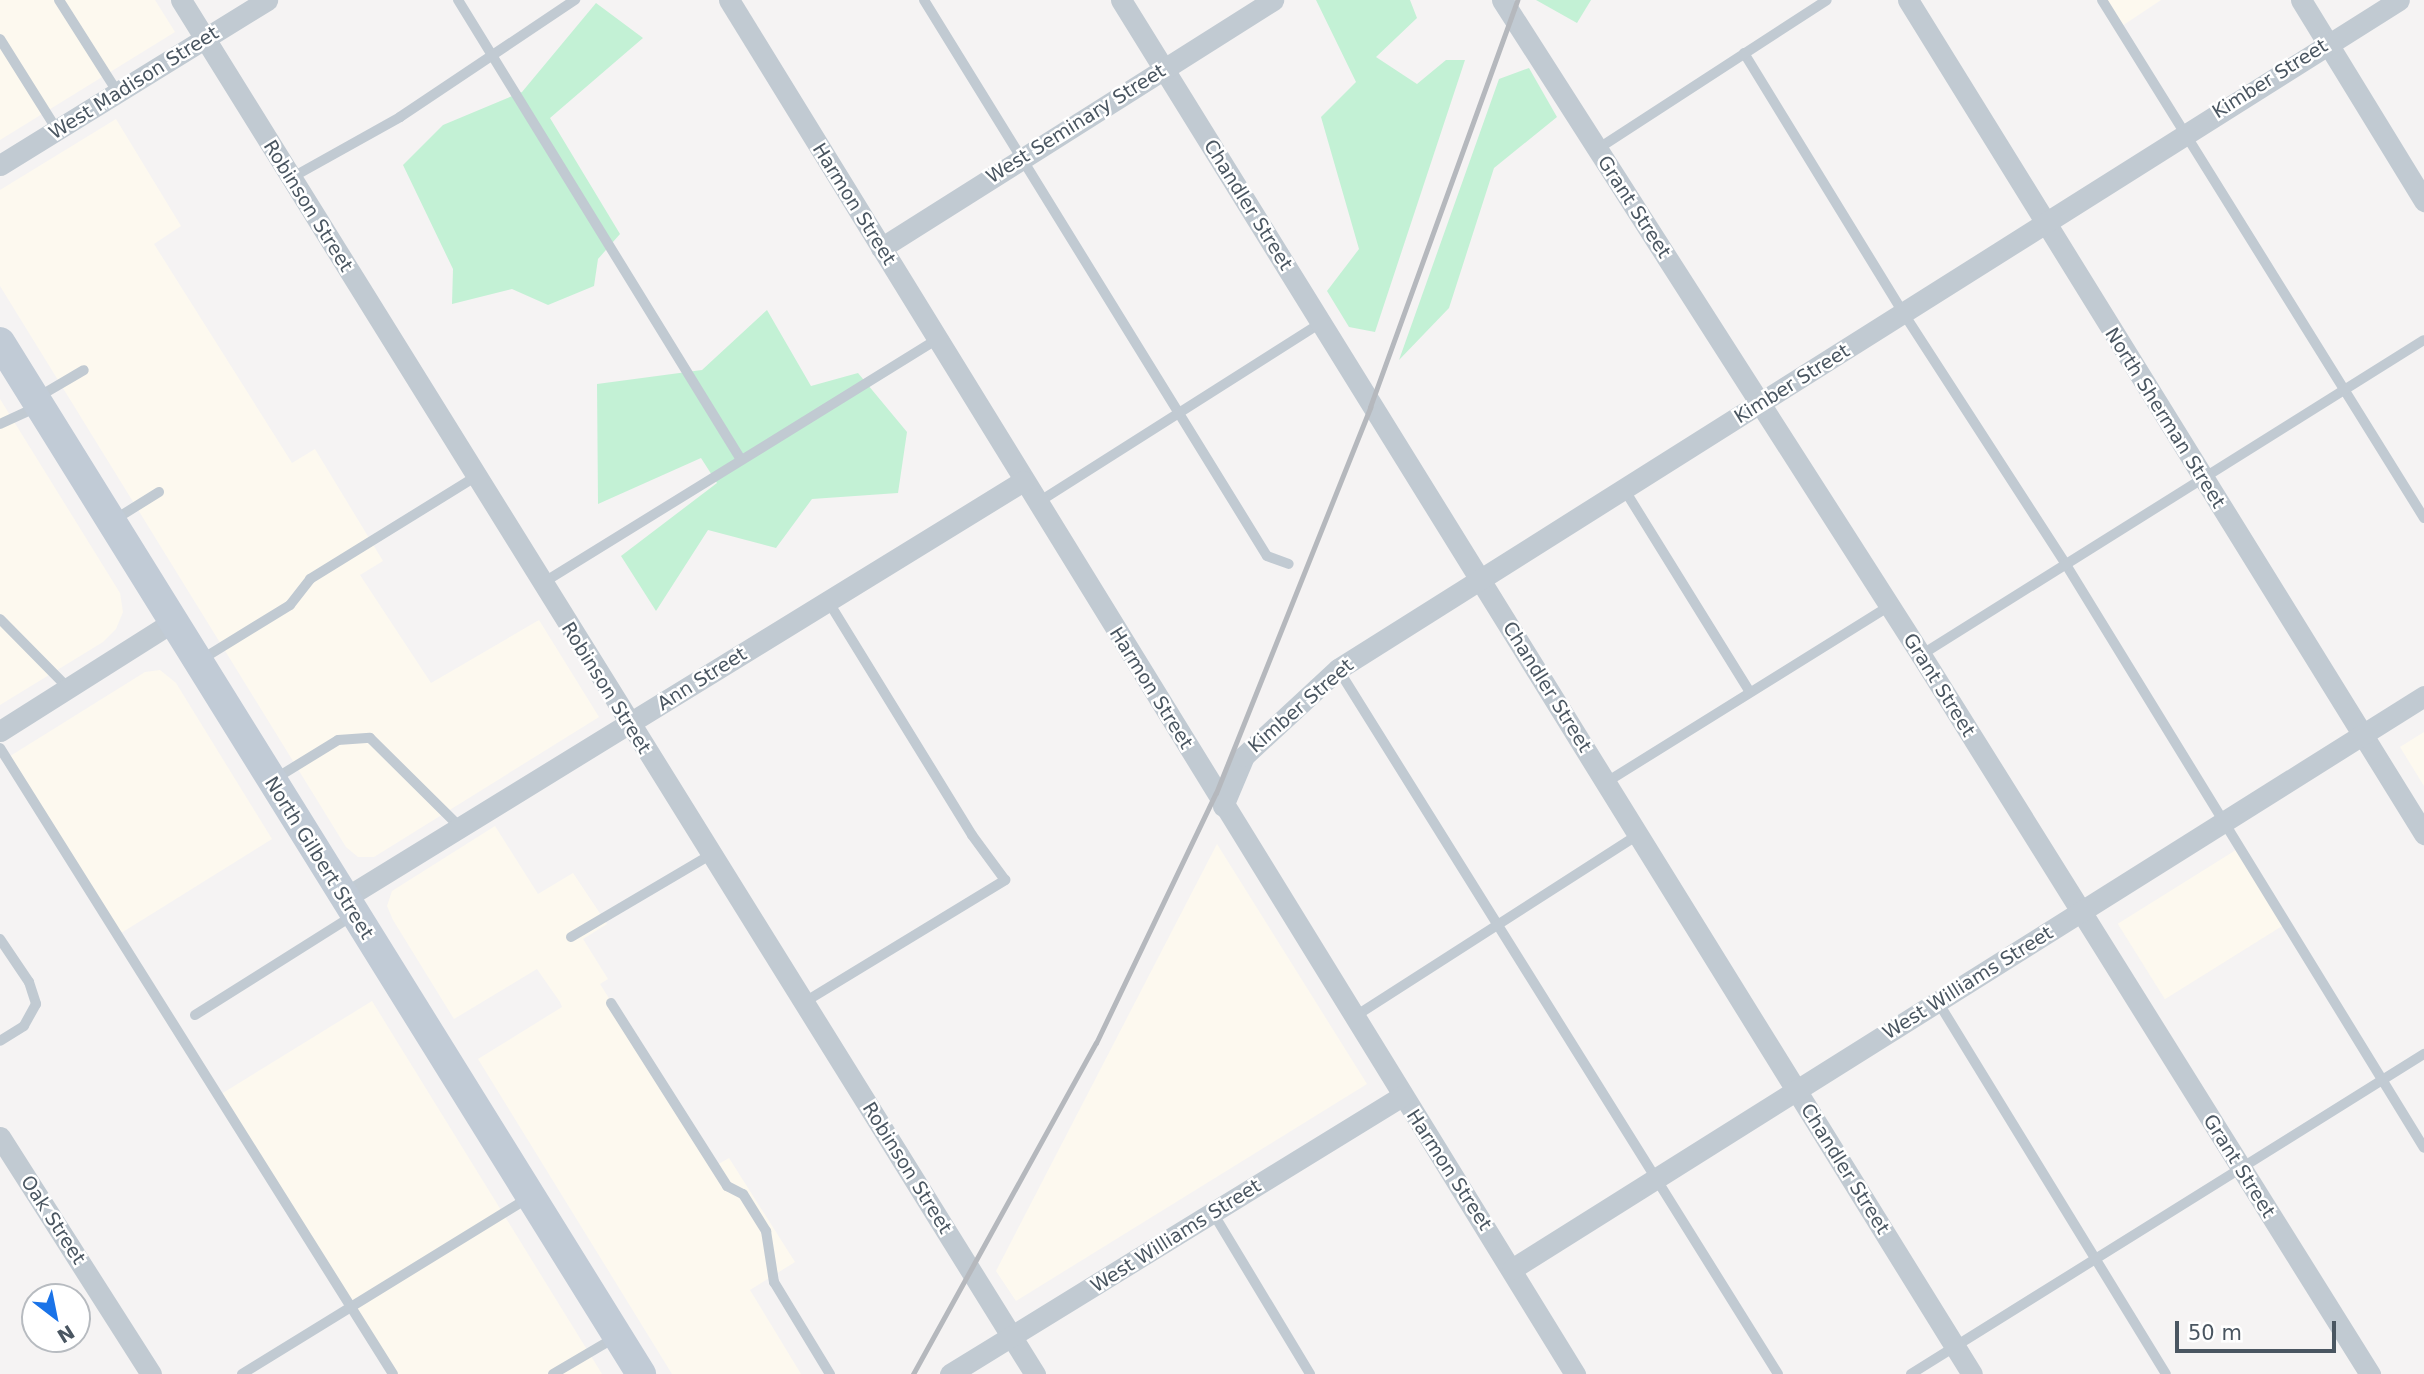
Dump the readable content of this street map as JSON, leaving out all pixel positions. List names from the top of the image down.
{
  "streets": {
    "main road": ["North Gilbert Street"],
    "street": [
      "Kimber Street",
      "West Madison Street",
      "West Seminary Street",
      "Harmon Street",
      "Chandler Street",
      "Robinson Street",
      "Grant Street",
      "North Sherman Street",
      "Ann Street",
      "West Williams Street",
      "Oak Street"
    ]
  },
  "crossings": [
    ["Kimber Street", "Harmon Street"],
    ["Kimber Street", "Chandler Street"],
    ["Kimber Street", "Grant Street"],
    ["Kimber Street", "North Sherman Street"],
    ["West Madison Street", "Robinson Street"],
    ["West Seminary Street", "Harmon Street"],
    ["West Seminary Street", "Chandler Street"],
    ["Harmon Street", "Ann Street"],
    ["Harmon Street", "West Williams Street"],
    ["Chandler Street", "West Williams Street"],
    ["Robinson Street", "Ann Street"],
    ["Robinson Street", "West Williams Street"],
    ["Grant Street", "West Williams Street"],
    ["North Sherman Street", "West Williams Street"],
    ["Ann Street", "North Gilbert Street"]
  ],
  "scale_bar": "50 m",
  "north": "bottom right"
}
